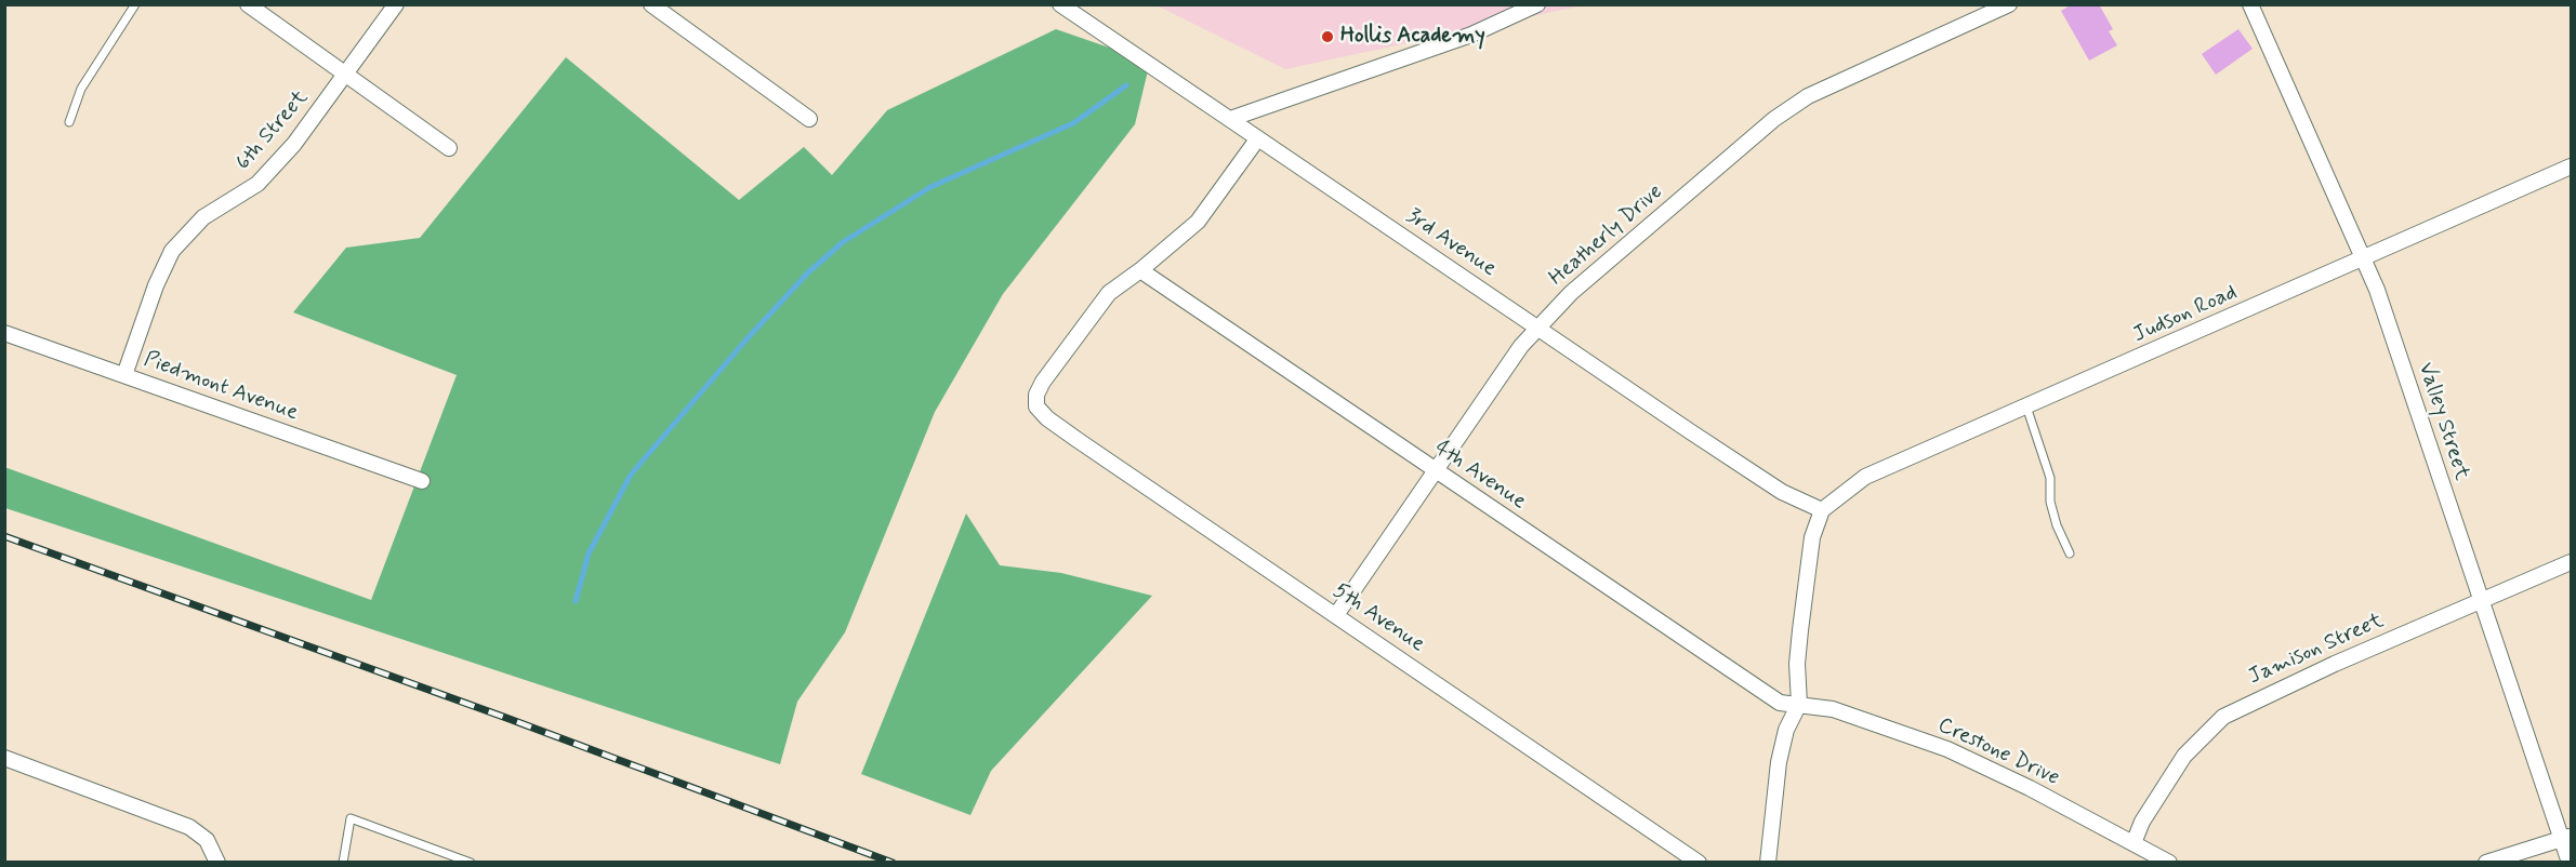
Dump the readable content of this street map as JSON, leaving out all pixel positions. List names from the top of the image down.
{
  "streets": {
    "street": [
      "6th Street",
      "Heatherly Drive",
      "3rd Avenue",
      "Judson Road",
      "Piedmont Avenue",
      "Valley Street",
      "4th Avenue",
      "5th Avenue",
      "Jamison Street",
      "Crestone Drive"
    ]
  },
  "crossings": [
    ["6th Street", "Piedmont Avenue"],
    ["Heatherly Drive", "3rd Avenue"],
    ["Heatherly Drive", "4th Avenue"],
    ["Heatherly Drive", "5th Avenue"],
    ["3rd Avenue", "Judson Road"],
    ["Judson Road", "Valley Street"],
    ["Valley Street", "Jamison Street"],
    ["4th Avenue", "5th Avenue"],
    ["4th Avenue", "Crestone Drive"],
    ["Jamison Street", "Crestone Drive"]
  ],
  "places": ["Hollis Academy"]
}
